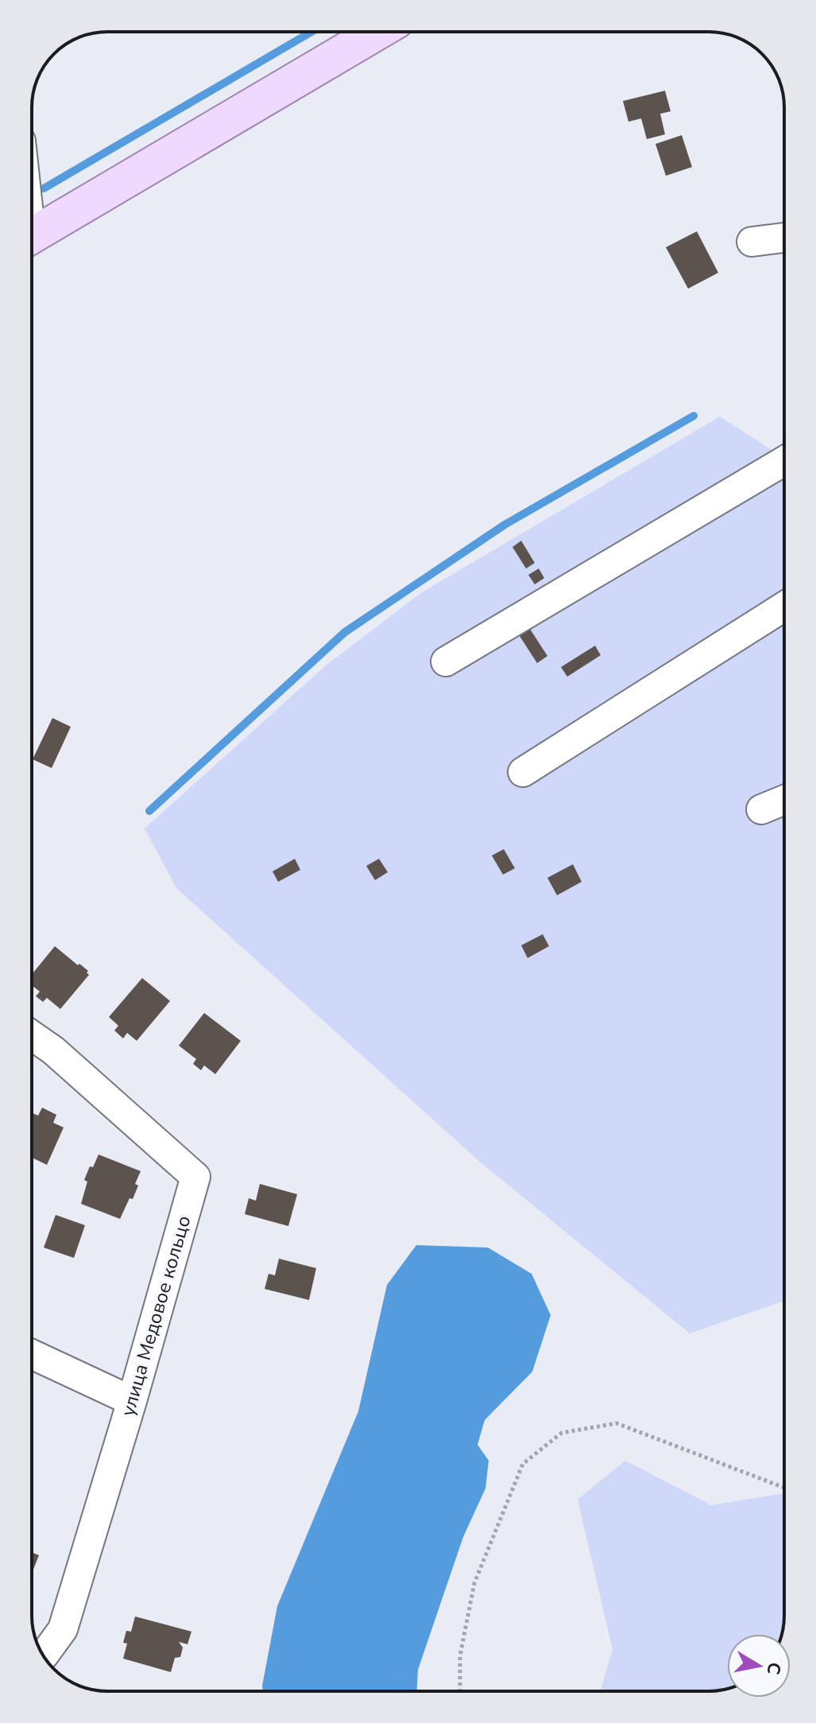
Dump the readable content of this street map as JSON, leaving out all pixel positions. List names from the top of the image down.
{
  "streets": {
    "street": ["улица Медовое кольцо"]
  },
  "north": "right"
}
